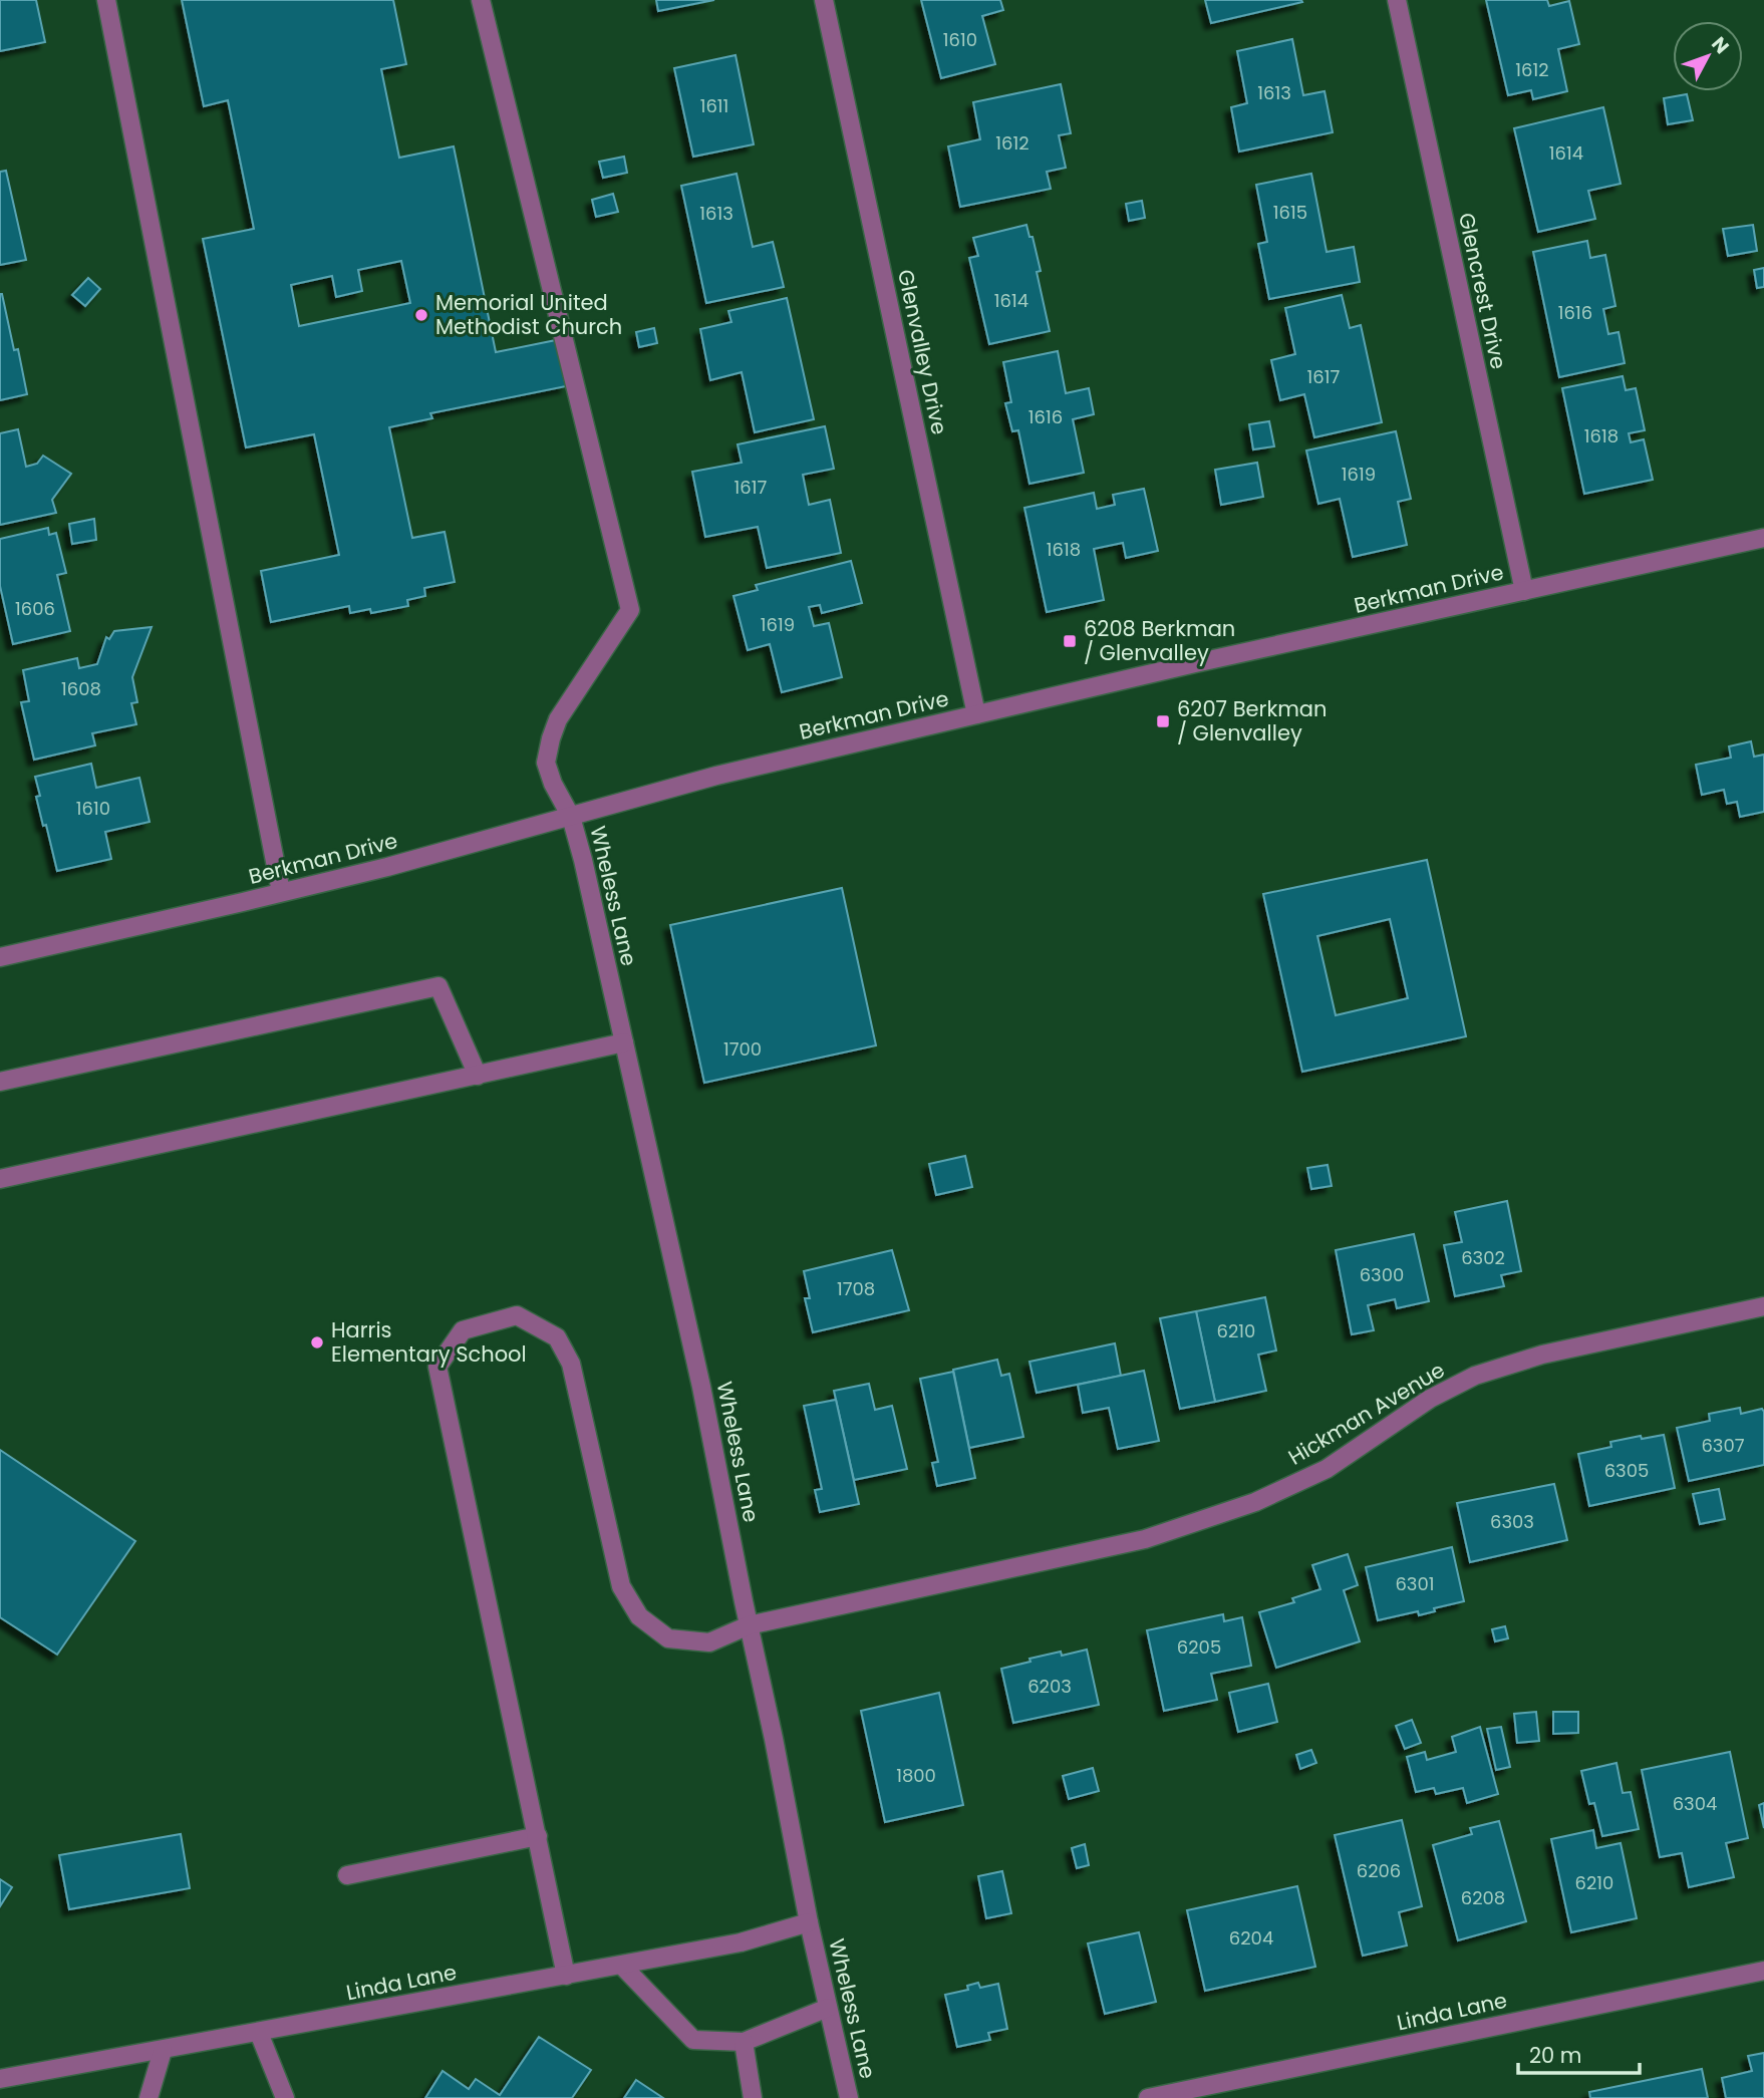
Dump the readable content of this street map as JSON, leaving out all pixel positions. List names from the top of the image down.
{
  "streets": {
    "street": [
      "Glencrest Drive",
      "Glenvalley Drive",
      "Berkman Drive",
      "Wheless Lane",
      "Hickman Avenue",
      "Linda Lane"
    ]
  },
  "crossings": [
    ["Glencrest Drive", "Berkman Drive"],
    ["Glenvalley Drive", "Berkman Drive"],
    ["Berkman Drive", "Wheless Lane"],
    ["Wheless Lane", "Hickman Avenue"],
    ["Wheless Lane", "Linda Lane"],
    ["Hickman Avenue", "Linda Lane"]
  ],
  "places": {
    "other": ["Memorial United Methodist Church", "Harris Elementary School"],
    "transit": ["6208 Berkman / Glenvalley", "6207 Berkman / Glenvalley"]
  },
  "house_numbers": [
    "1610",
    "1612",
    "1613",
    "1611",
    "1612",
    "1614",
    "1615",
    "1613",
    "1614",
    "1616",
    "1617",
    "1616",
    "1618",
    "1619",
    "1617",
    "1618",
    "1606",
    "1619",
    "1608",
    "1610",
    "1700",
    "6302",
    "6300",
    "1708",
    "6210",
    "6307",
    "6305",
    "6303",
    "6301",
    "6205",
    "6203",
    "1800",
    "6304",
    "6206",
    "6210",
    "6208",
    "6204"
  ],
  "scale_bar": "20 m",
  "north": "top right"
}
